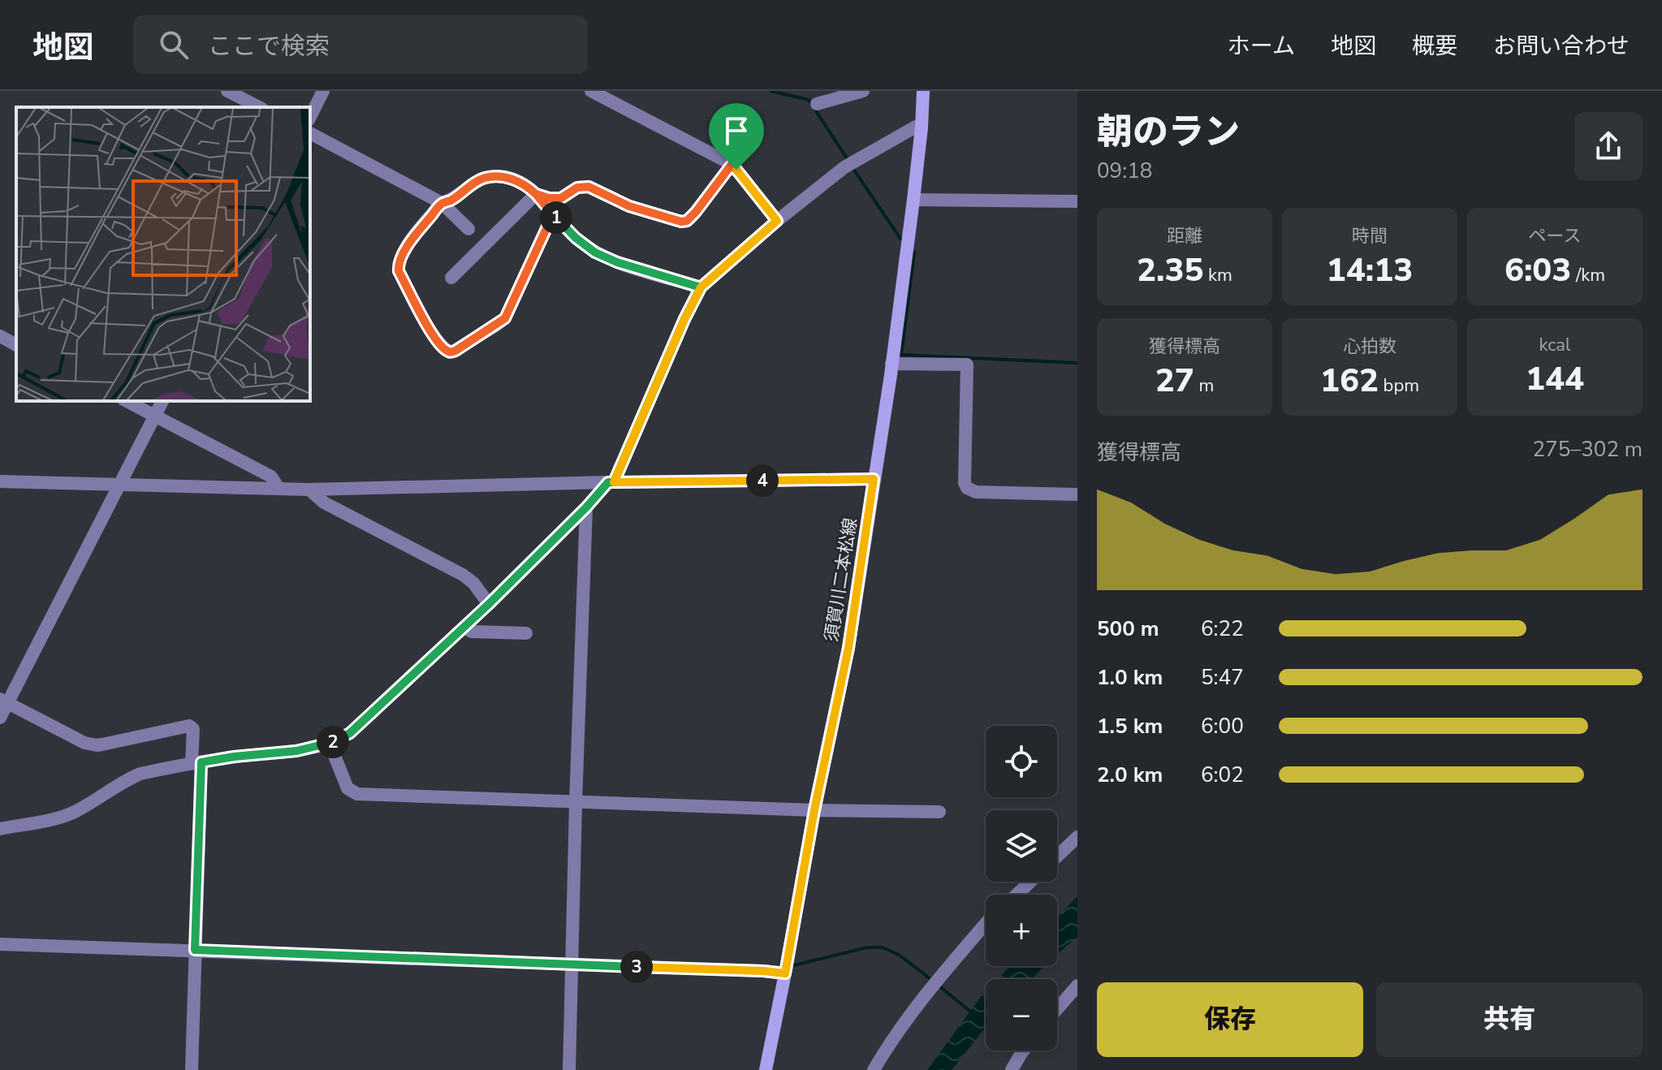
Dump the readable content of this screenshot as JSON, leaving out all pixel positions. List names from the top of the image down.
{
  "streets": {
    "main road": ["須賀川二本松線"]
  },
  "page": {
    "header": "地図",
    "search": "ここで検索",
    "nav": [
      "ホーム",
      "地図",
      "概要",
      "お問い合わせ"
    ],
    "heading": ["朝のラン", "09:18"],
    "pins": [
      "1",
      "4",
      "2",
      "3"
    ],
    "stats": [
      ["距離", "2.35 km"],
      ["時間", "14:13"],
      ["ペース", "6:03 /km"],
      ["獲得標高", "27 m"],
      ["心拍数", "162 bpm"],
      ["kcal", "144"]
    ],
    "chart": ["獲得標高", "275–302 m"],
    "list": [
      {
        "name": "500 m",
        "note": "6:22"
      },
      {
        "name": "1.0 km",
        "note": "5:47"
      },
      {
        "name": "1.5 km",
        "note": "6:00"
      },
      {
        "name": "2.0 km",
        "note": "6:02"
      }
    ],
    "map_buttons": ["+", "−"],
    "buttons": ["保存", "共有"]
  }
}
